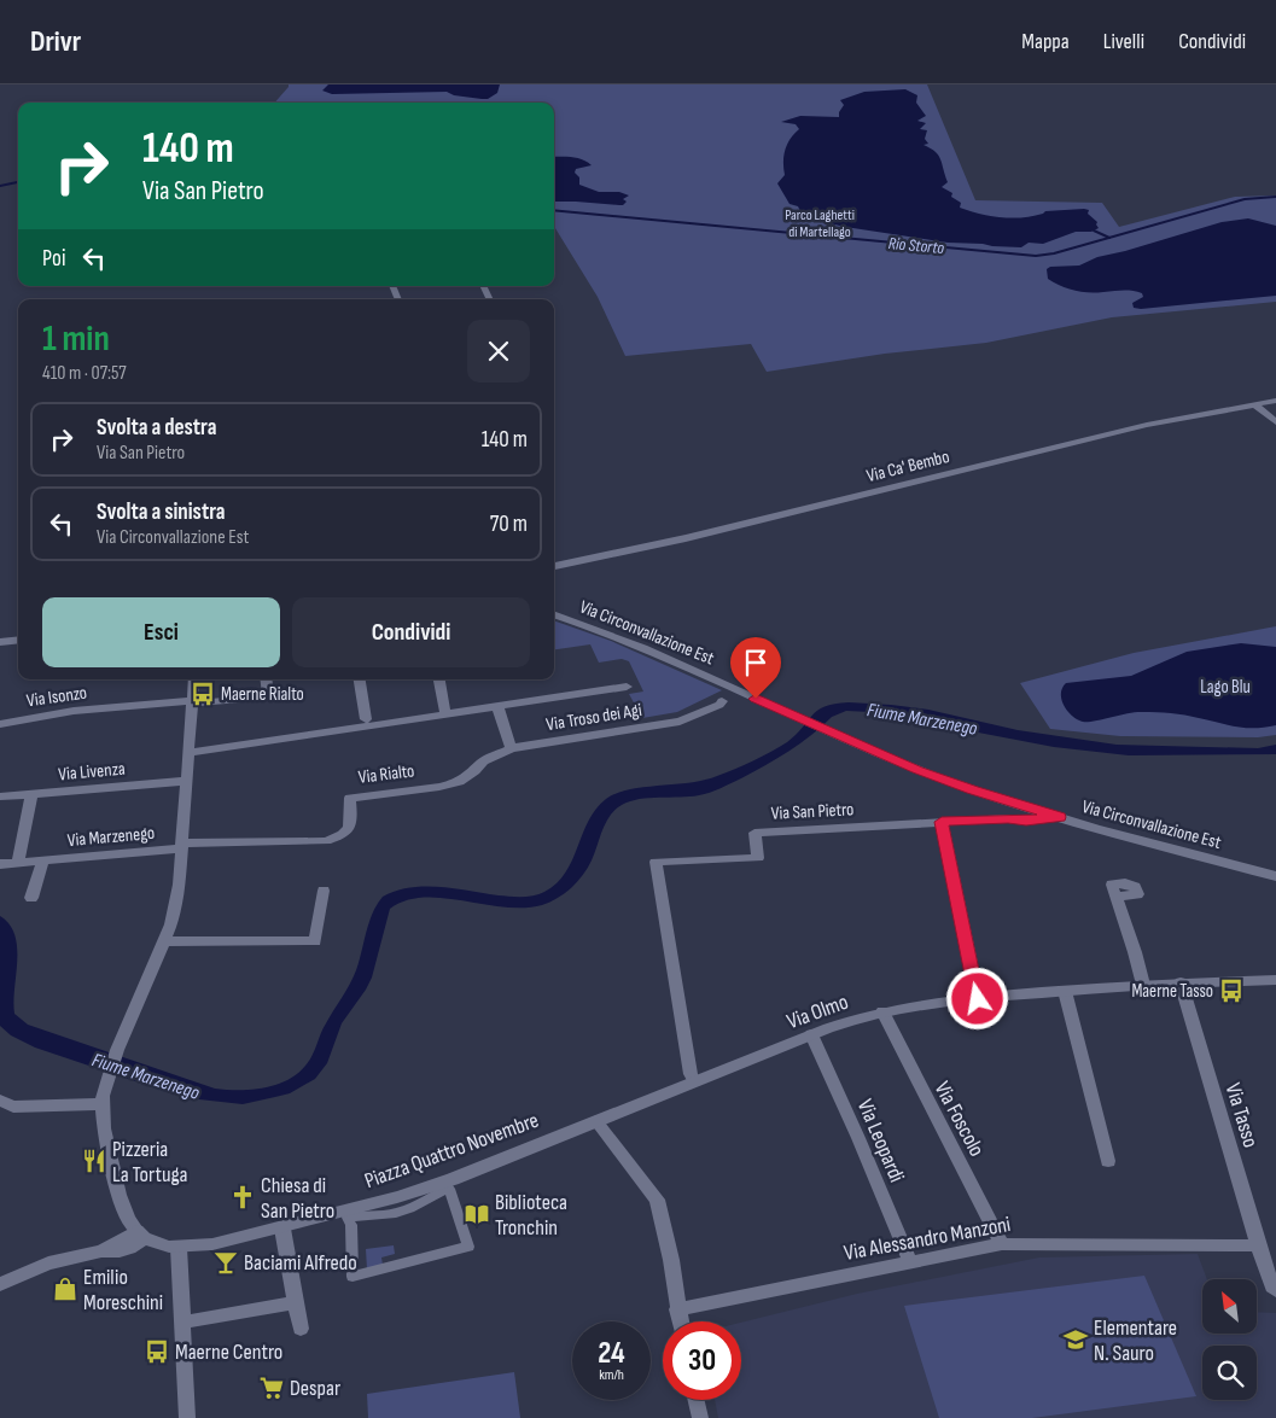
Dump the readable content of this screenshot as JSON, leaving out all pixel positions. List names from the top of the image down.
{
  "streets": {
    "street": [
      "Via Ca' Bembo",
      "Via Circonvallazione Est",
      "Via Isonzo",
      "Via Troso dei Agi",
      "Via Livenza",
      "Via Rialto",
      "Via San Pietro",
      "Via Marzenego",
      "Via Olmo",
      "Via Tasso",
      "Via Foscolo",
      "Via Leopardi",
      "Piazza Quattro Novembre",
      "Via Alessandro Manzoni"
    ]
  },
  "crossings": [
    ["Via Circonvallazione Est", "Via San Pietro"],
    ["Via Troso dei Agi", "Via Rialto"],
    ["Via Rialto", "Via Marzenego"],
    ["Via San Pietro", "Via Olmo"],
    ["Via Olmo", "Via Tasso"],
    ["Via Olmo", "Via Foscolo"],
    ["Via Olmo", "Via Leopardi"],
    ["Via Olmo", "Piazza Quattro Novembre"],
    ["Via Tasso", "Via Alessandro Manzoni"],
    ["Via Foscolo", "Via Alessandro Manzoni"],
    ["Via Leopardi", "Via Alessandro Manzoni"]
  ],
  "water": ["Rio Storto", "Fiume Marzenego"],
  "parks": ["Parco Laghetti di Martellago", "Lago Blu"],
  "places": {
    "bus stop": ["Maerne Rialto", "Maerne Tasso", "Maerne Centro"],
    "restaurant": ["Pizzeria La Tortuga"],
    "church": ["Chiesa di San Pietro"],
    "library": ["Biblioteca Tronchin"],
    "bar": ["Baciami Alfredo"],
    "shop": ["Emilio Moreschini"],
    "school or university": ["Elementare N. Sauro"],
    "supermarket": ["Despar"]
  },
  "north": "top left",
  "page": {
    "header": "Drivr",
    "nav": ["Mappa", "Livelli", "Condividi"],
    "turn": ["140 m", "Via San Pietro"],
    "then": "Poi",
    "heading": ["1 min", "410 m · 07:57"],
    "list": [
      {
        "name": "Svolta a destra",
        "note": "Via San Pietro",
        "value": "140 m"
      },
      {
        "name": "Svolta a sinistra",
        "note": "Via Circonvallazione Est",
        "value": "70 m"
      }
    ],
    "buttons": ["Esci", "Condividi"],
    "speed": "24 km/h",
    "limit": "30"
  }
}
